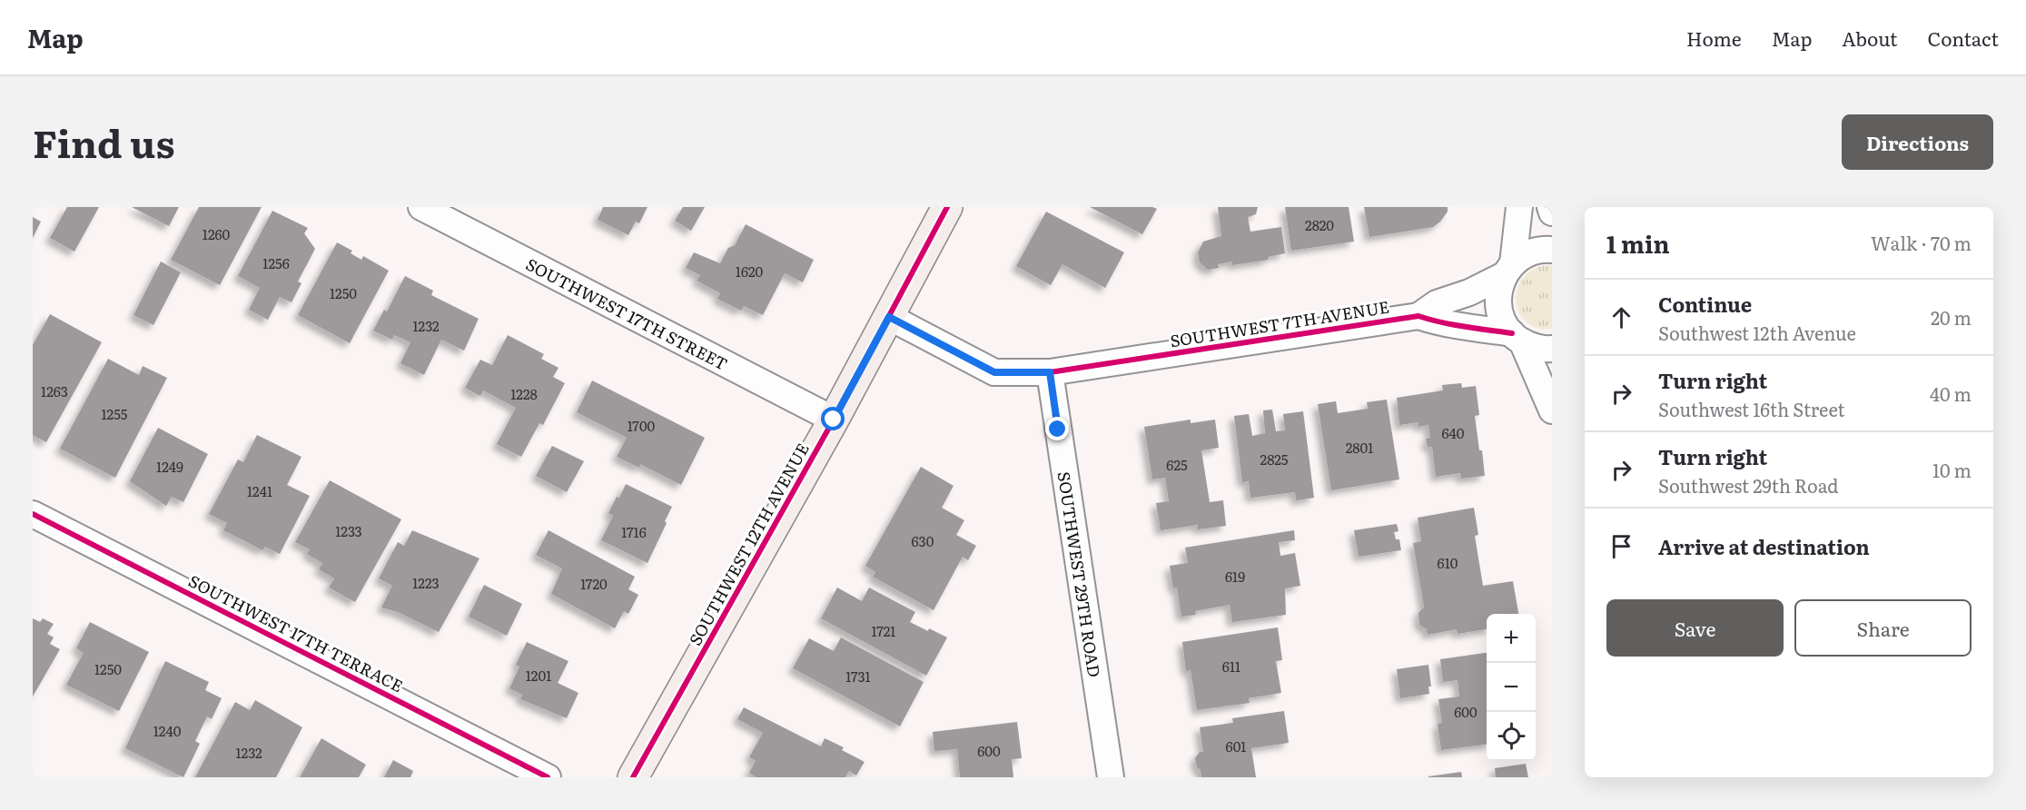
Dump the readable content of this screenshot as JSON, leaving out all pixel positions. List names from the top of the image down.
{
  "streets": {
    "main road": ["SOUTHWEST 12TH AVENUE"],
    "street": [
      "SOUTHWEST 17TH STREET",
      "SOUTHWEST 7TH AVENUE",
      "SOUTHWEST 29TH ROAD",
      "SOUTHWEST 17TH TERRACE"
    ]
  },
  "crossings": [
    ["SOUTHWEST 17TH STREET", "SOUTHWEST 12TH AVENUE"],
    ["SOUTHWEST 7TH AVENUE", "SOUTHWEST 12TH AVENUE"],
    ["SOUTHWEST 7TH AVENUE", "SOUTHWEST 29TH ROAD"]
  ],
  "house_numbers": [
    "2820",
    "1260",
    "1256",
    "1620",
    "1250",
    "1232",
    "1263",
    "1228",
    "1255",
    "1700",
    "640",
    "2801",
    "2825",
    "625",
    "1249",
    "1241",
    "1233",
    "1716",
    "630",
    "610",
    "619",
    "1223",
    "1720",
    "1721",
    "611",
    "1250",
    "1201",
    "1731",
    "600",
    "1240",
    "601",
    "600",
    "1232"
  ],
  "page": {
    "header": "Map",
    "nav": [
      "Home",
      "Map",
      "About",
      "Contact"
    ],
    "title": "Find us",
    "buttons": [
      "Directions",
      ["Save", "Share"]
    ],
    "heading": ["1 min", "Walk · 70 m"],
    "list": [
      ["Continue", "Southwest 12th Avenue", "20 m"],
      ["Turn right", "Southwest 16th Street", "40 m"],
      ["Turn right", "Southwest 29th Road", "10 m"],
      "Arrive at destination"
    ],
    "map_buttons": ["+", "−"]
  }
}
